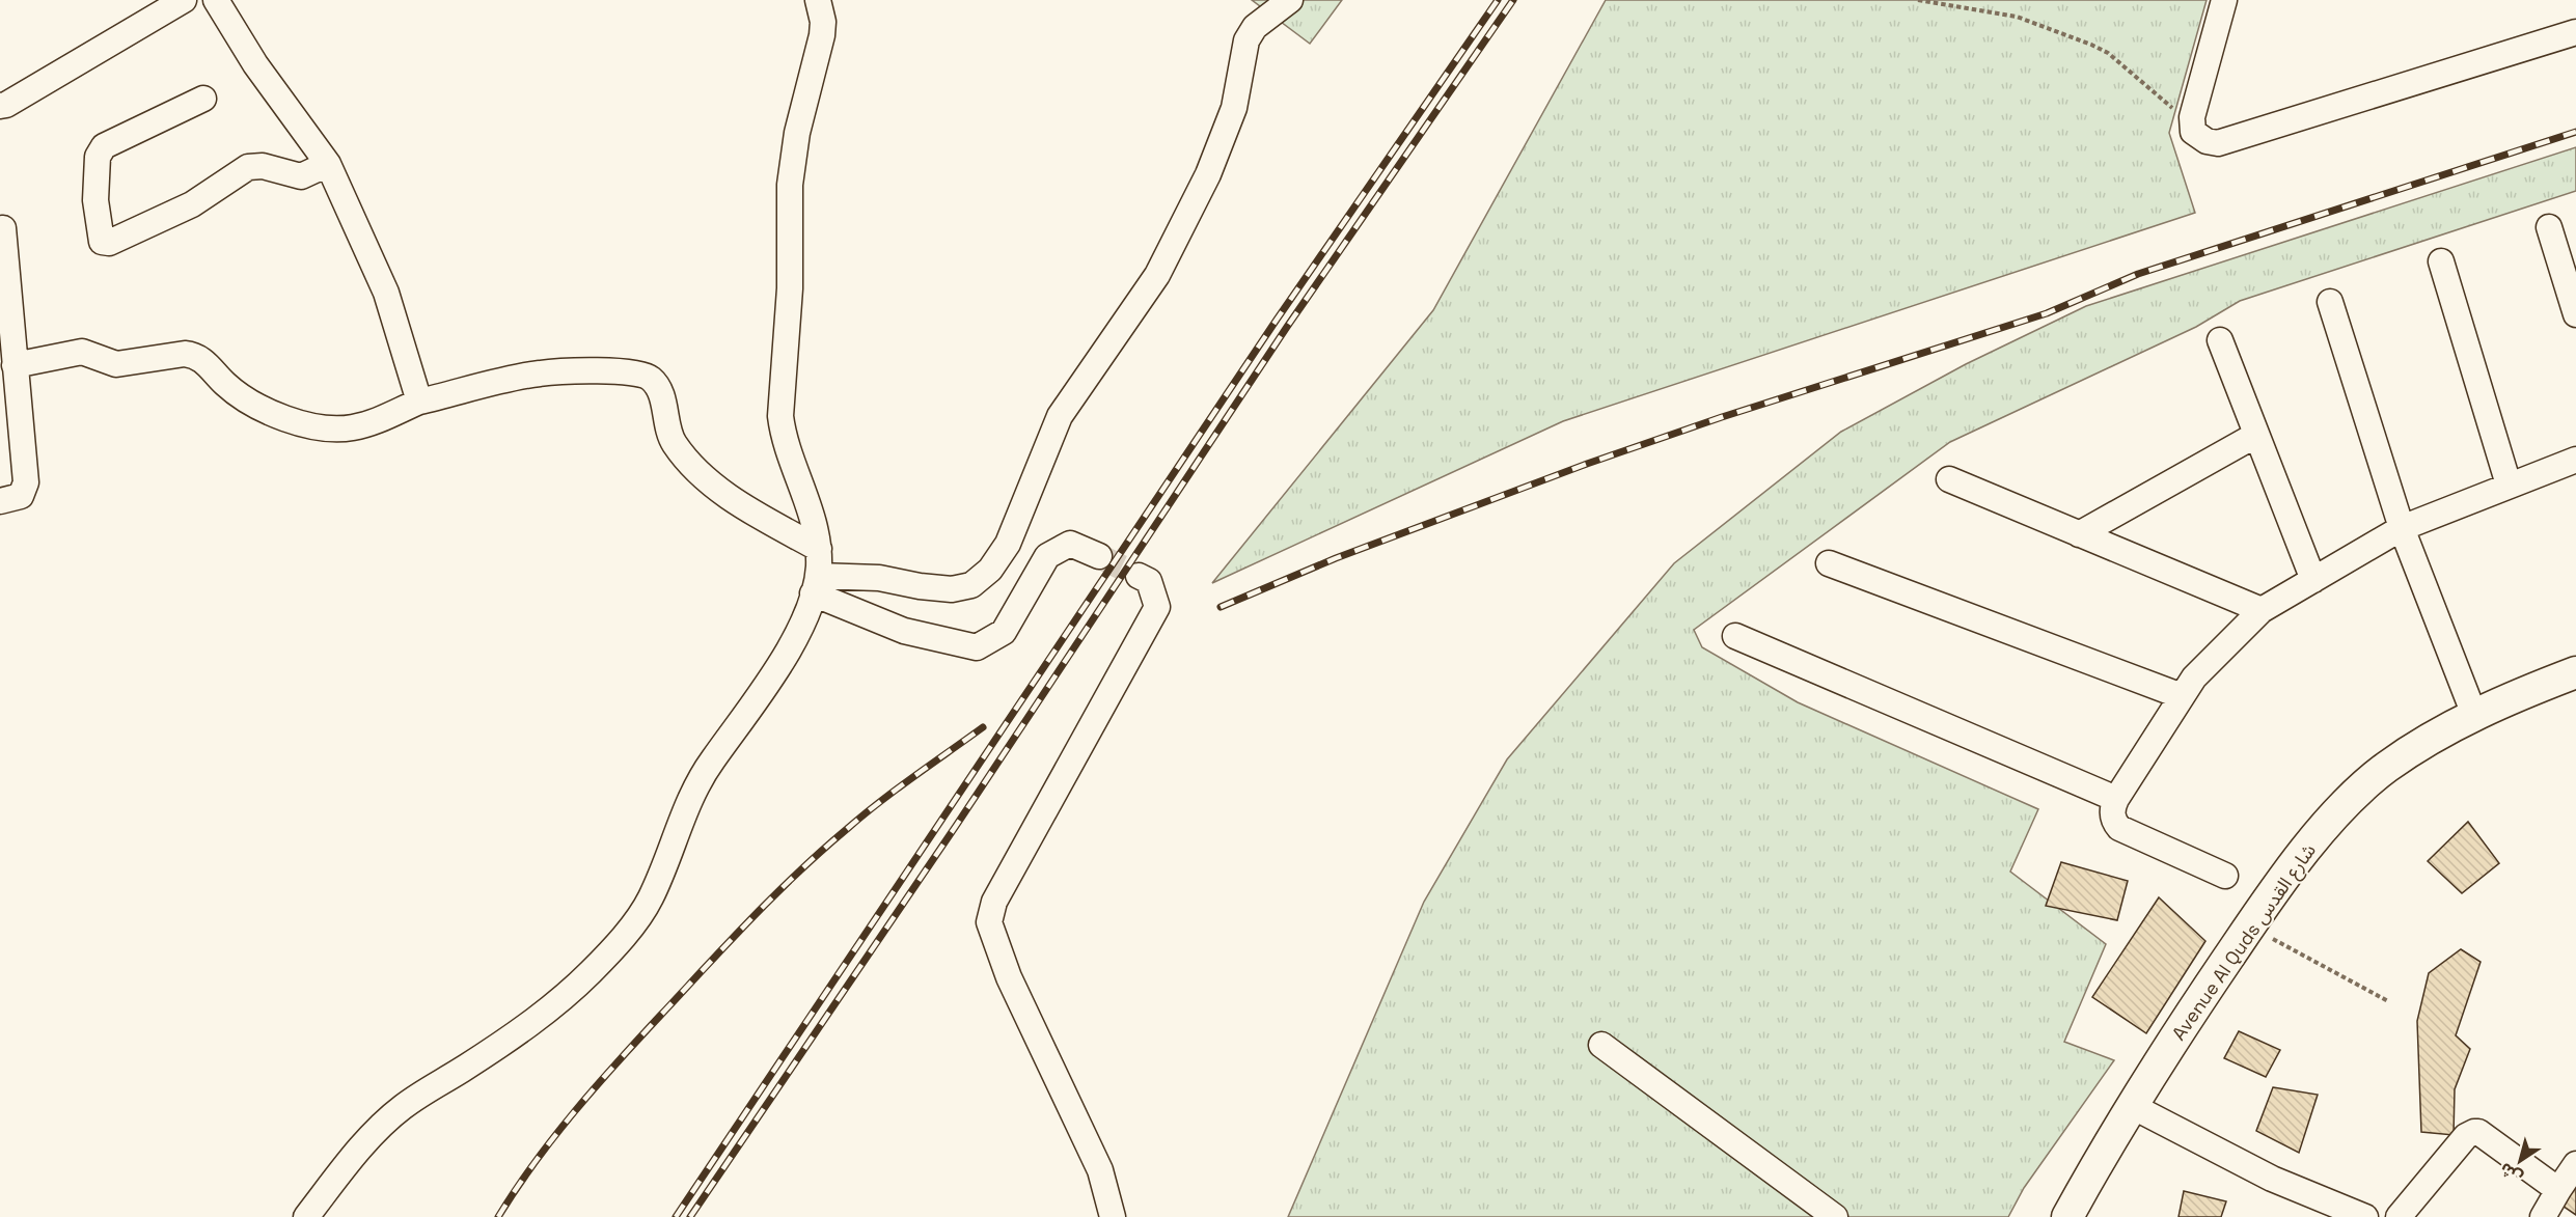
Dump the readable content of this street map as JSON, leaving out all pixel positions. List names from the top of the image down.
{
  "streets": {
    "main road": ["Avenue Al Quds شارع القدس"]
  },
  "north": "bottom left"
}
